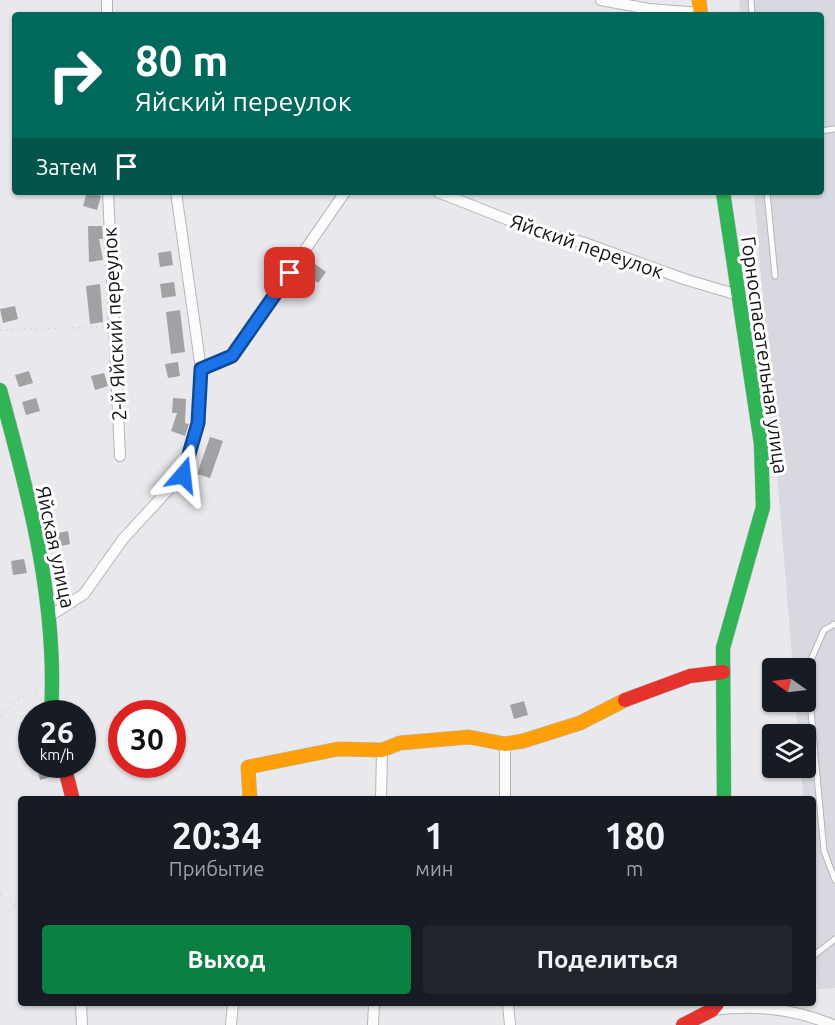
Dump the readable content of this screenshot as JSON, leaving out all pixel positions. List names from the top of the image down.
{
  "streets": {
    "street": [
      "Яйский переулок",
      "2-й Яйский переулок",
      "Горноспасательная улица",
      "Яйская улица"
    ]
  },
  "crossings": [
    ["Яйский переулок", "Горноспасательная улица"]
  ],
  "north": "left",
  "page": {
    "turn": ["80 m", "Яйский переулок"],
    "then": "Затем",
    "speed": "26 km/h",
    "limit": "30",
    "eta": [
      "20:34",
      "Прибытие",
      "1",
      "мин",
      "180",
      "m"
    ],
    "buttons": ["Выход", "Поделиться"]
  }
}
